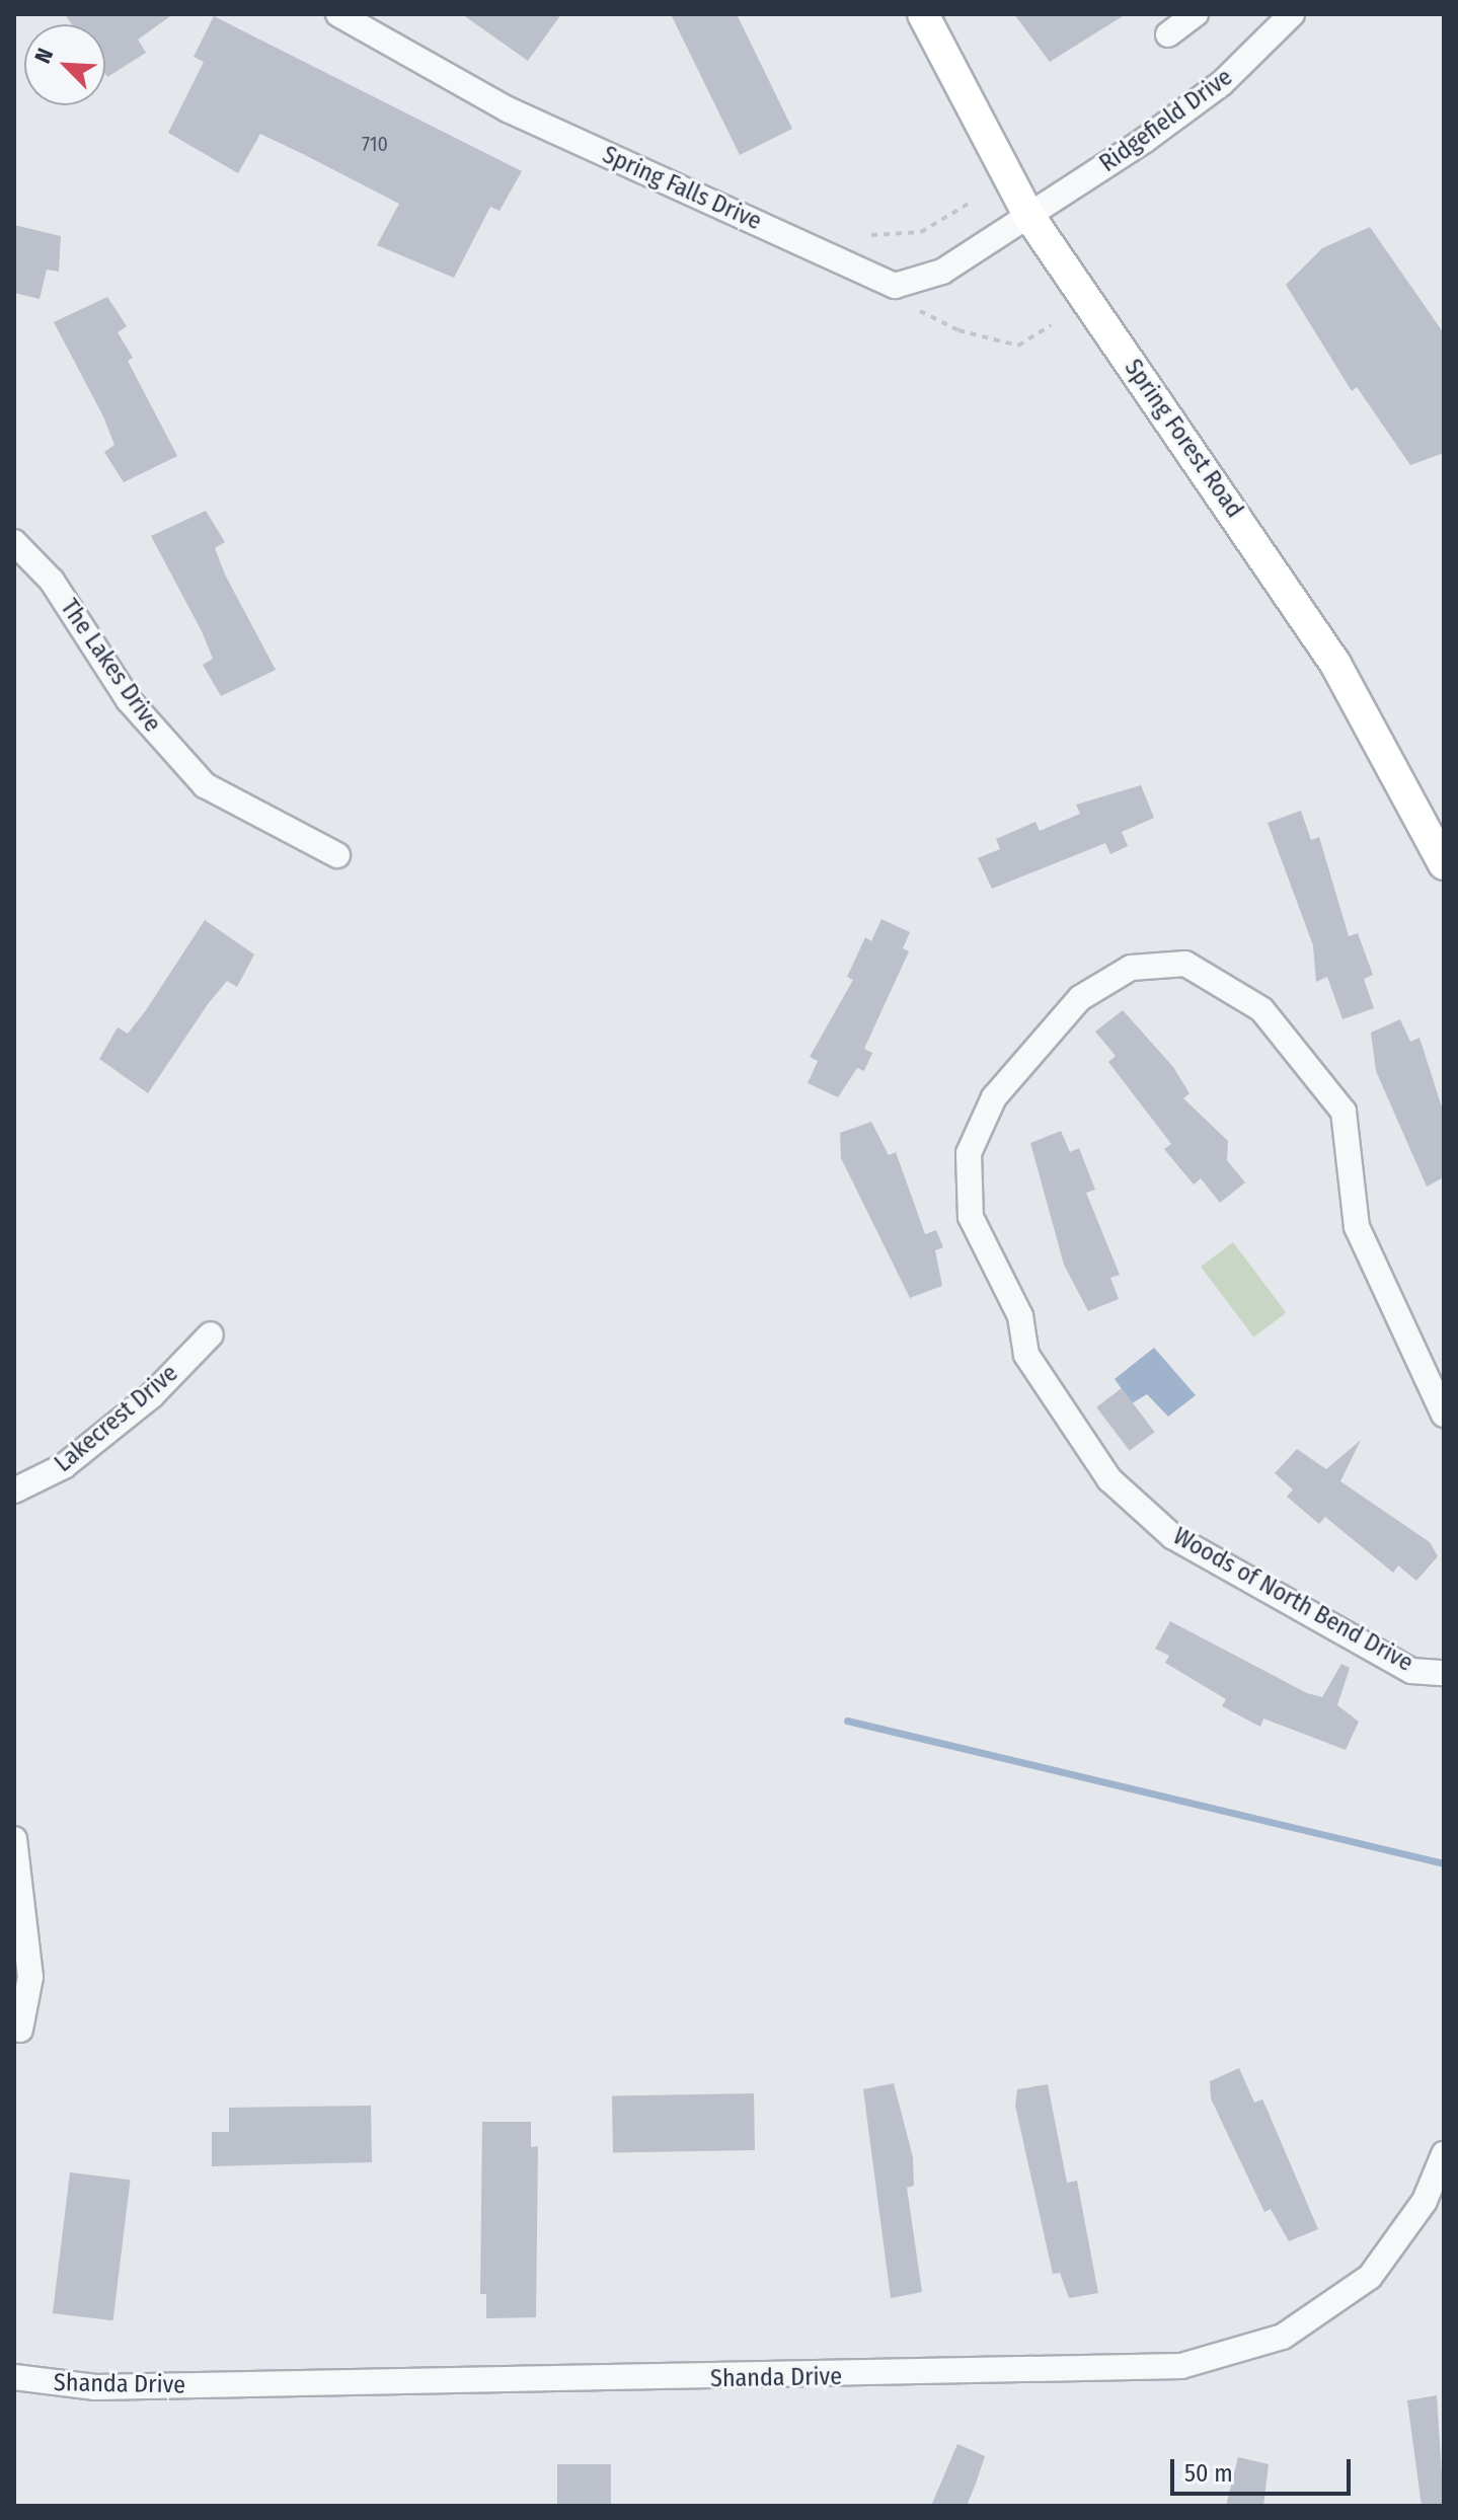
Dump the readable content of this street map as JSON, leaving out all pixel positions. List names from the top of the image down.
{
  "streets": {
    "main road": ["Spring Forest Road"],
    "street": [
      "Ridgefield Drive",
      "Spring Falls Drive",
      "The Lakes Drive",
      "Lakecrest Drive",
      "Woods of North Bend Drive",
      "Shanda Drive"
    ]
  },
  "crossings": [
    ["Ridgefield Drive", "Spring Falls Drive"],
    ["Ridgefield Drive", "Spring Forest Road"],
    ["Spring Falls Drive", "Spring Forest Road"]
  ],
  "house_numbers": ["710"],
  "scale_bar": "50 m",
  "north": "top left"
}
